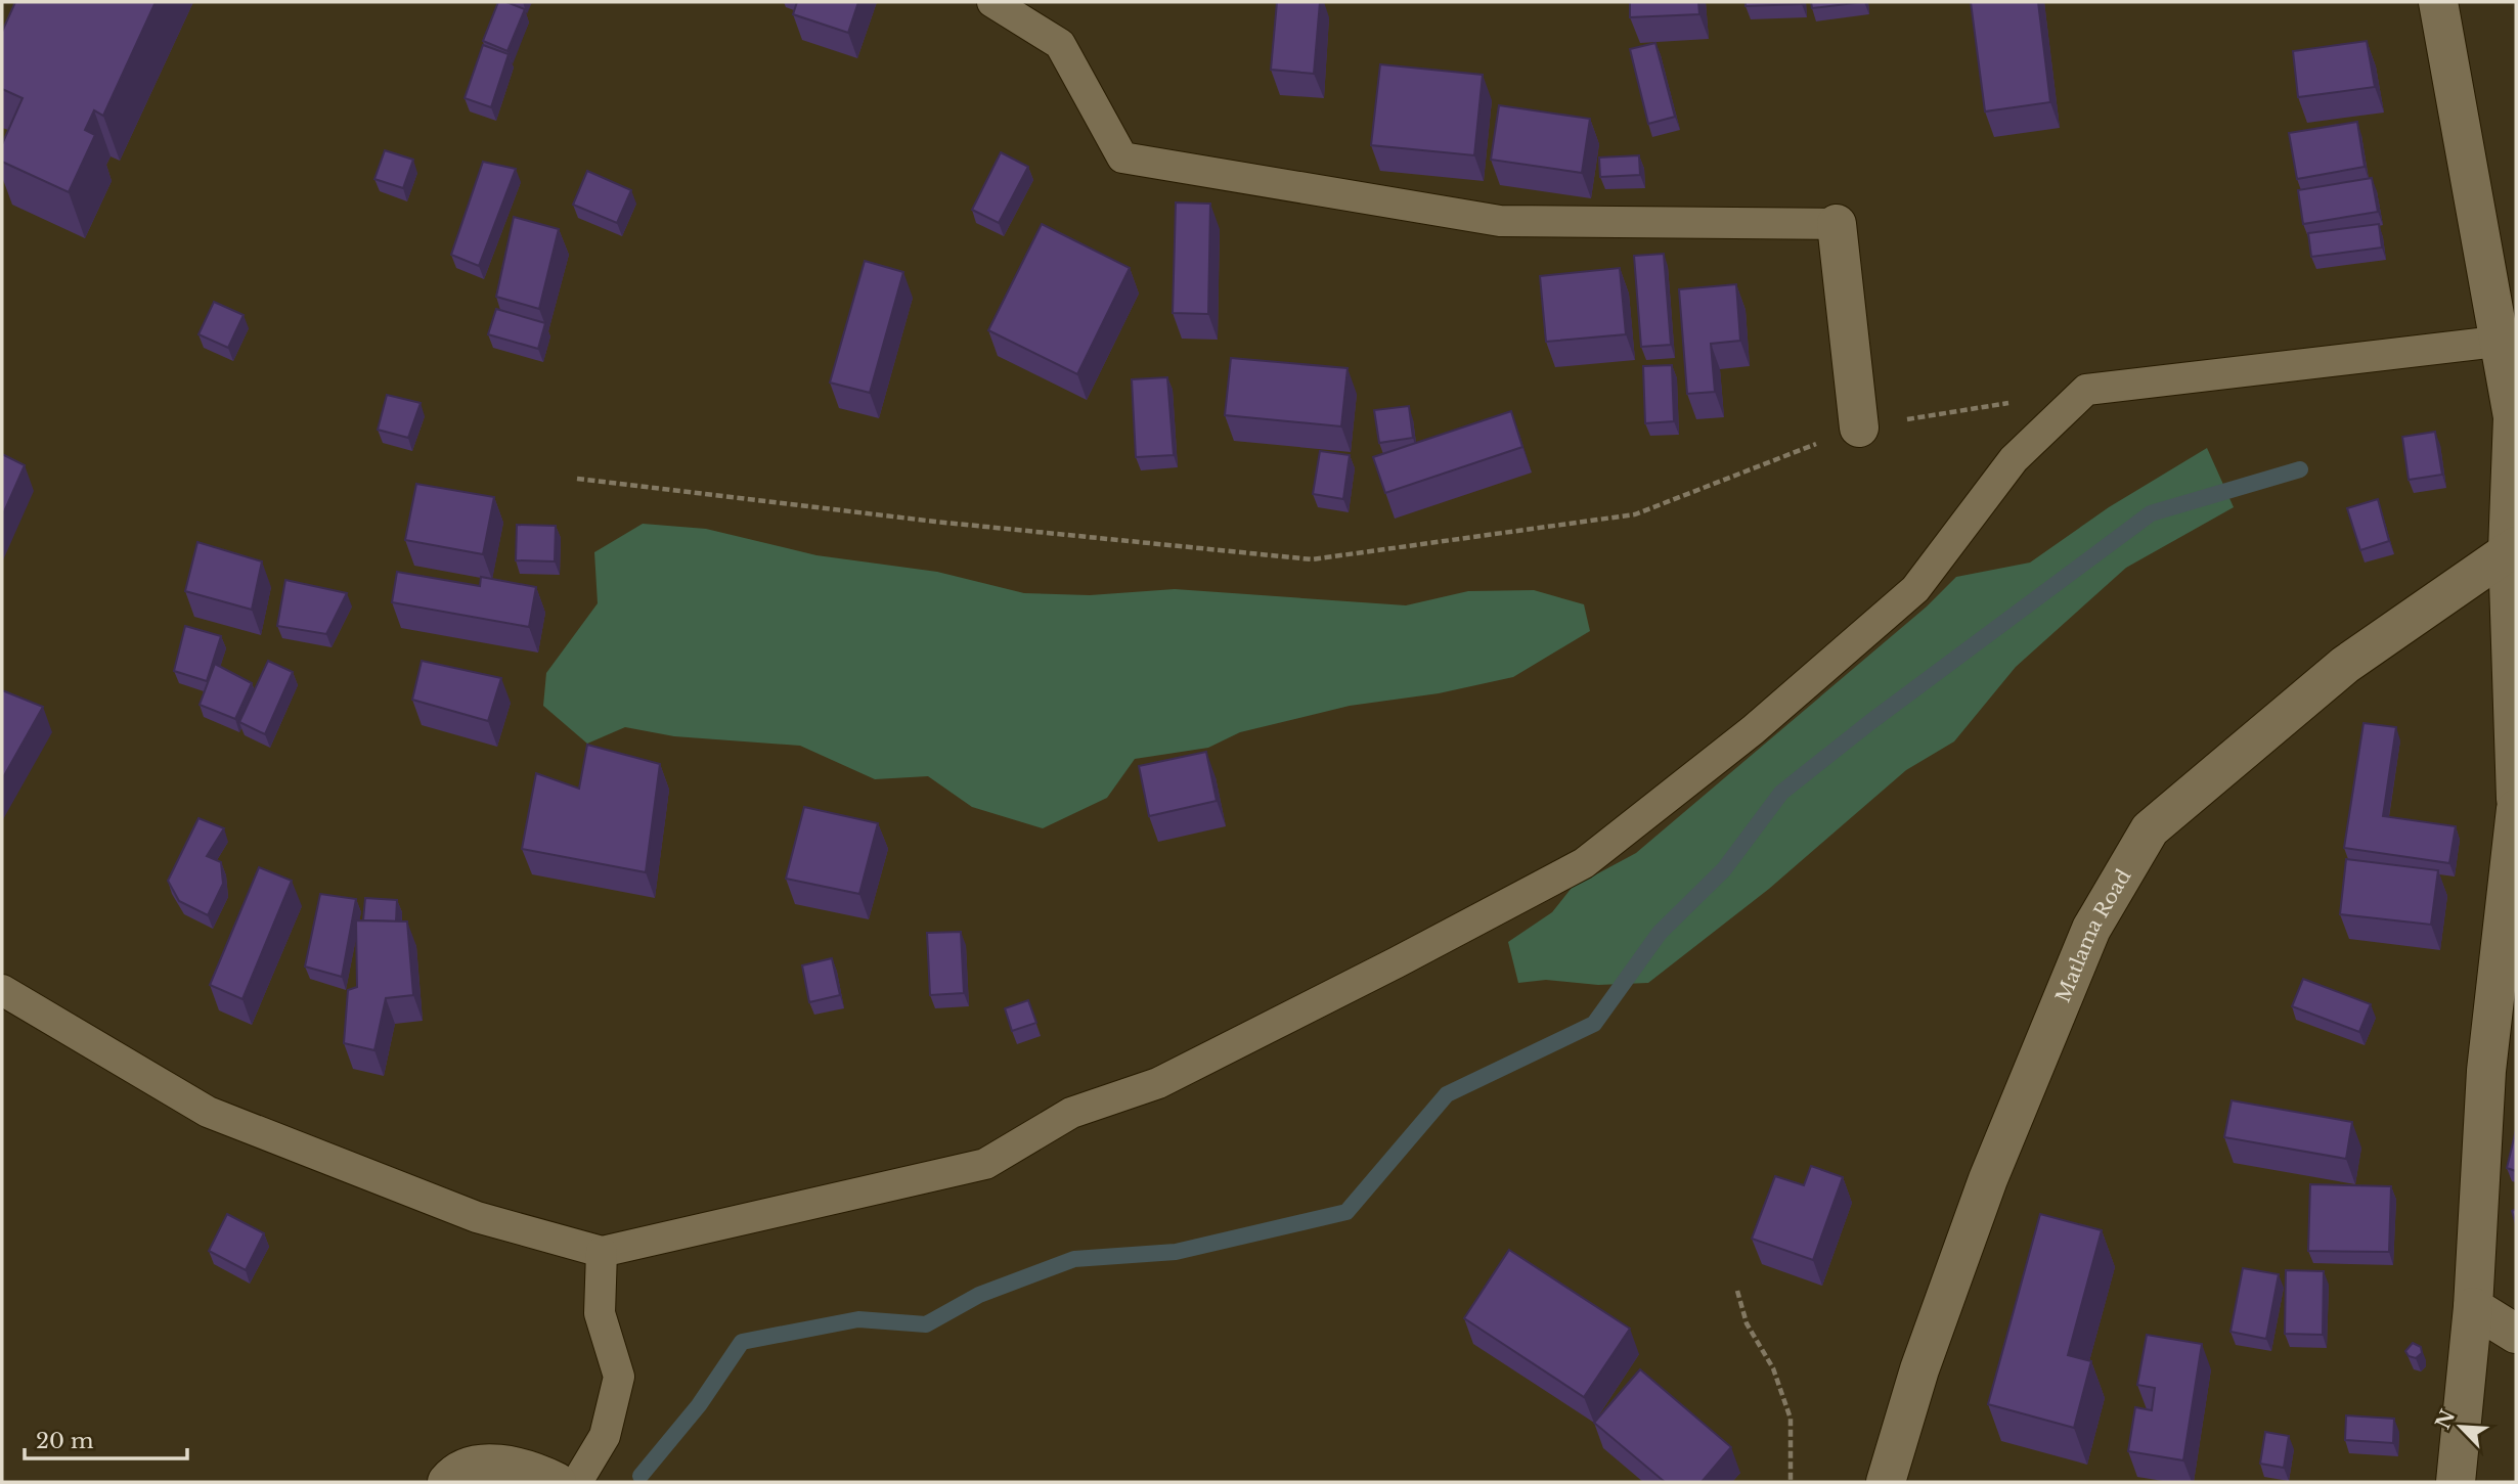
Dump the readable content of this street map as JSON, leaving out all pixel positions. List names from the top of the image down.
{
  "streets": {
    "street": ["Matlama Road"]
  },
  "scale_bar": "20 m",
  "north": "top left"
}
